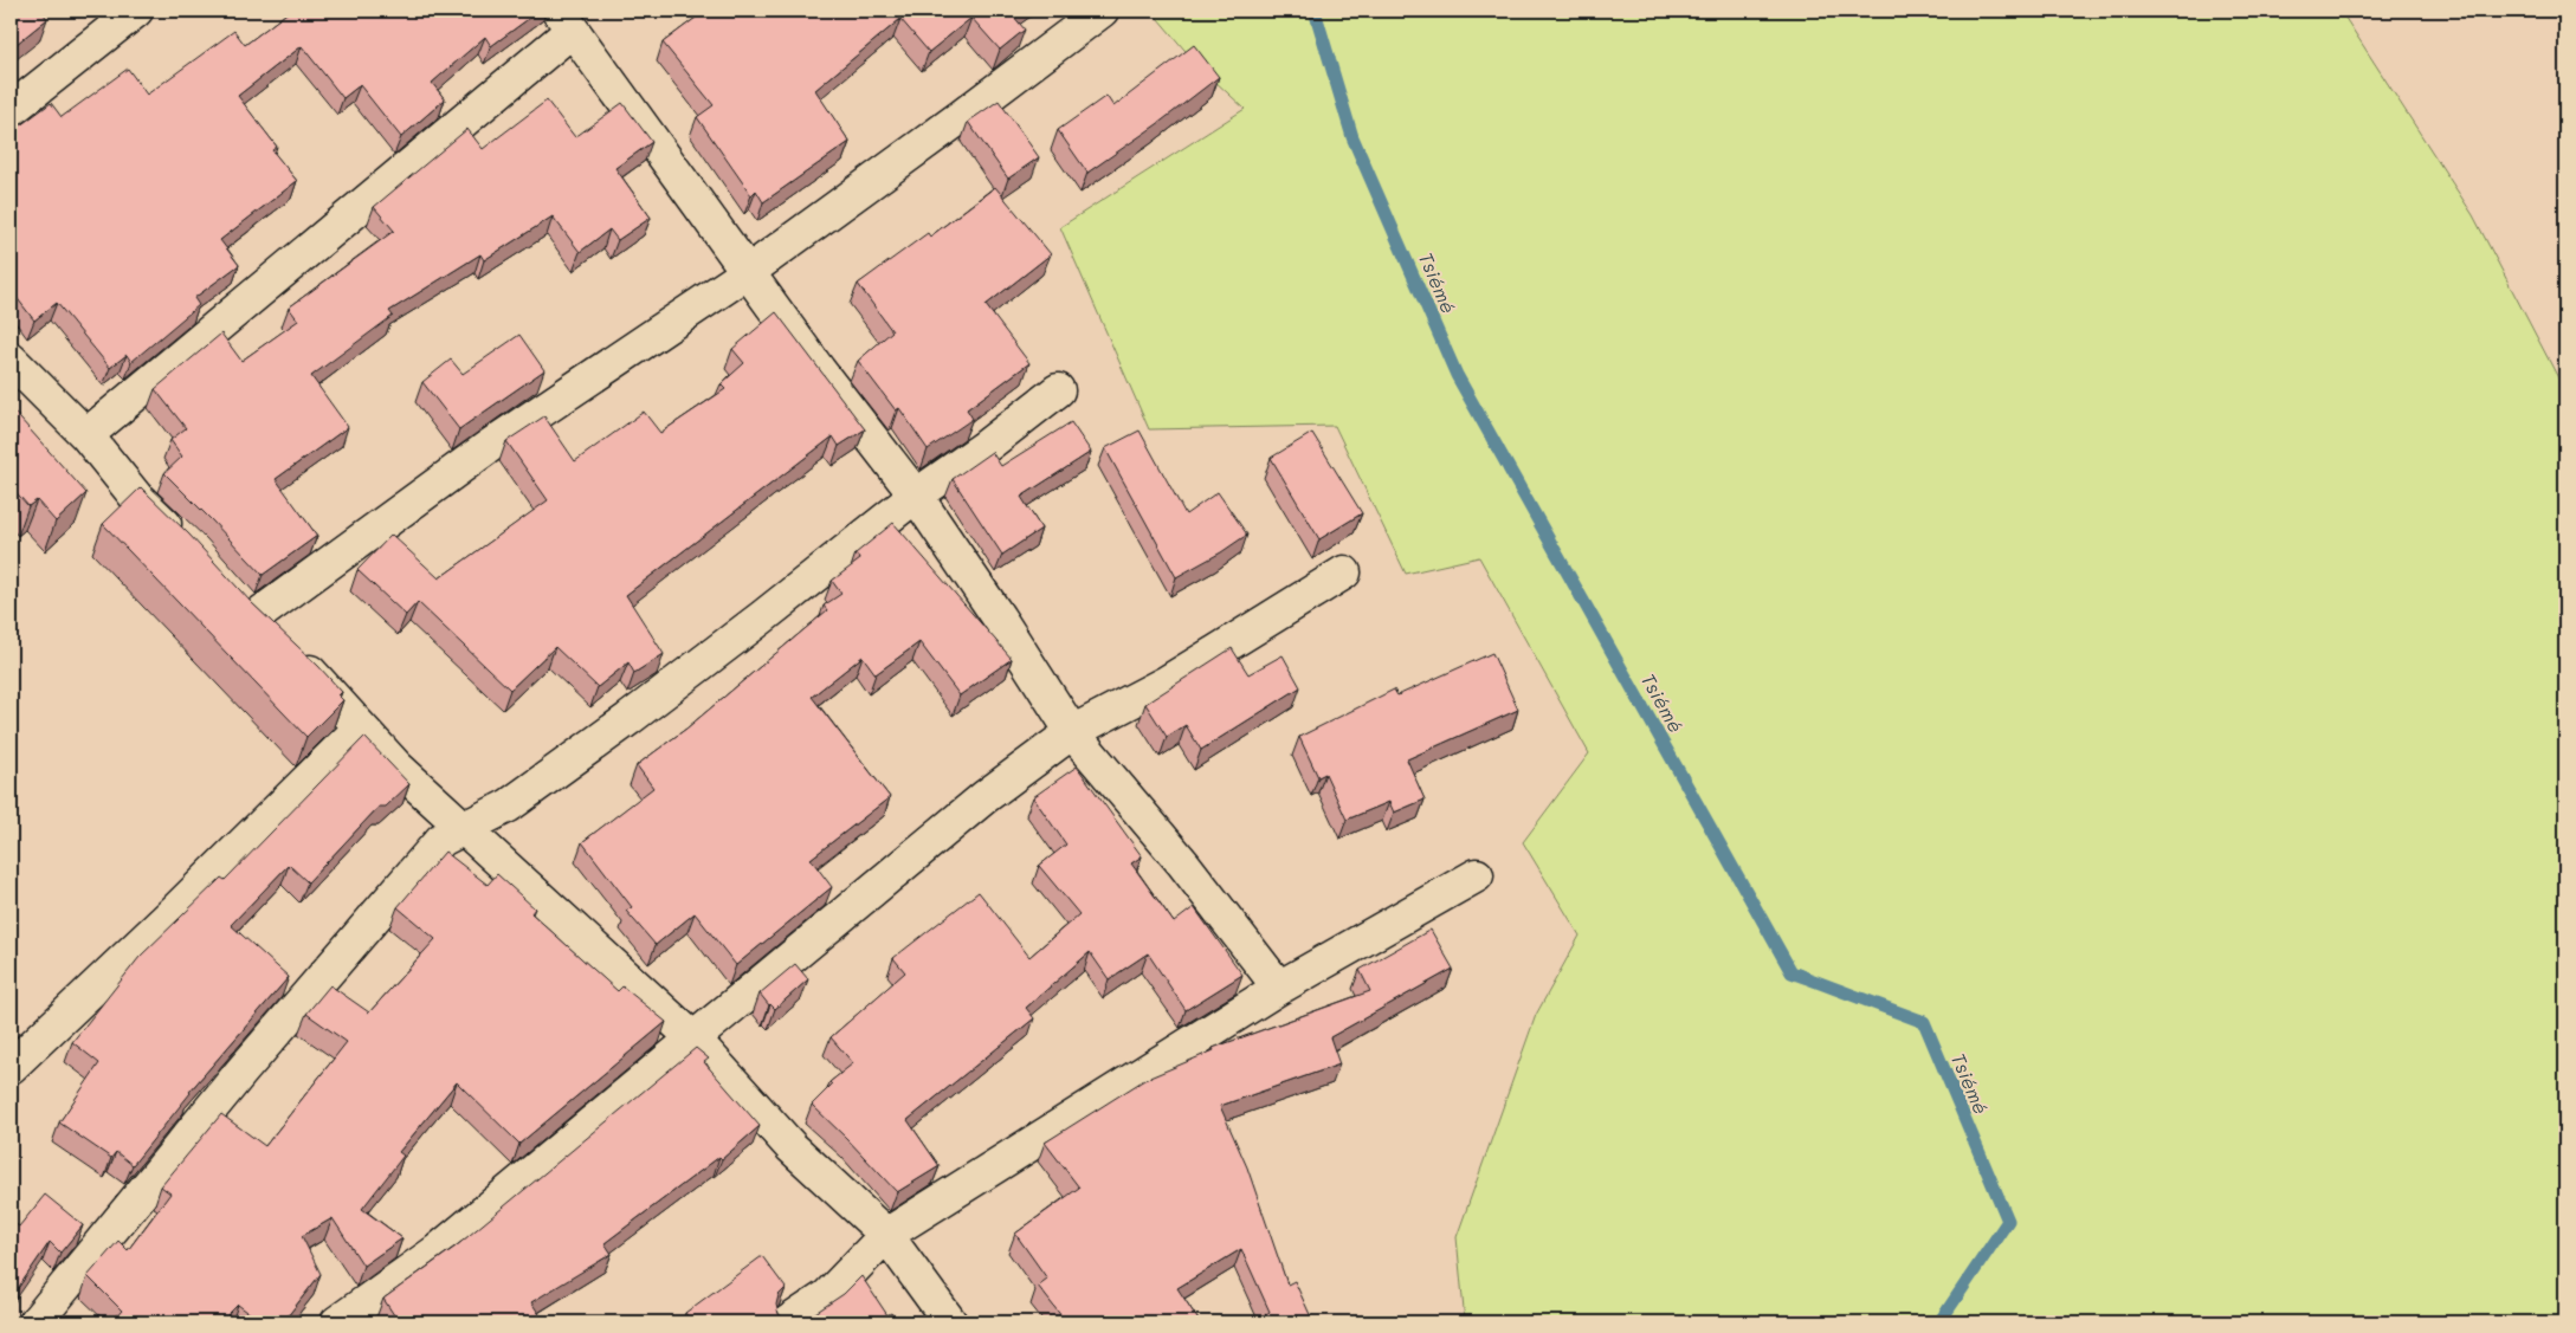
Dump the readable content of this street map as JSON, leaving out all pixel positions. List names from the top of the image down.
{
  "water": ["Tsiémé"]
}
